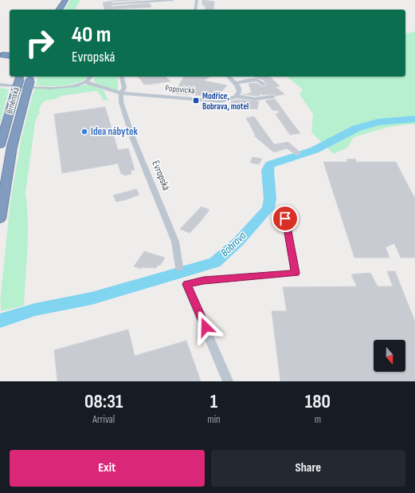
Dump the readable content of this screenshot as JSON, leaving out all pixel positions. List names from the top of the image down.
{
  "streets": {
    "highway": ["Brněnská"],
    "street": ["Popovická", "Evropská"]
  },
  "crossings": [
    ["Popovická", "Evropská"]
  ],
  "water": ["Bobrava"],
  "places": {
    "transit": ["Modřice, Bobrava, motel"],
    "other": ["Idea nábytek"]
  },
  "north": "bottom",
  "page": {
    "turn": ["40 m", "Evropská"],
    "eta": [
      "08:31",
      "Arrival",
      "1",
      "min",
      "180",
      "m"
    ],
    "buttons": ["Exit", "Share"]
  }
}
